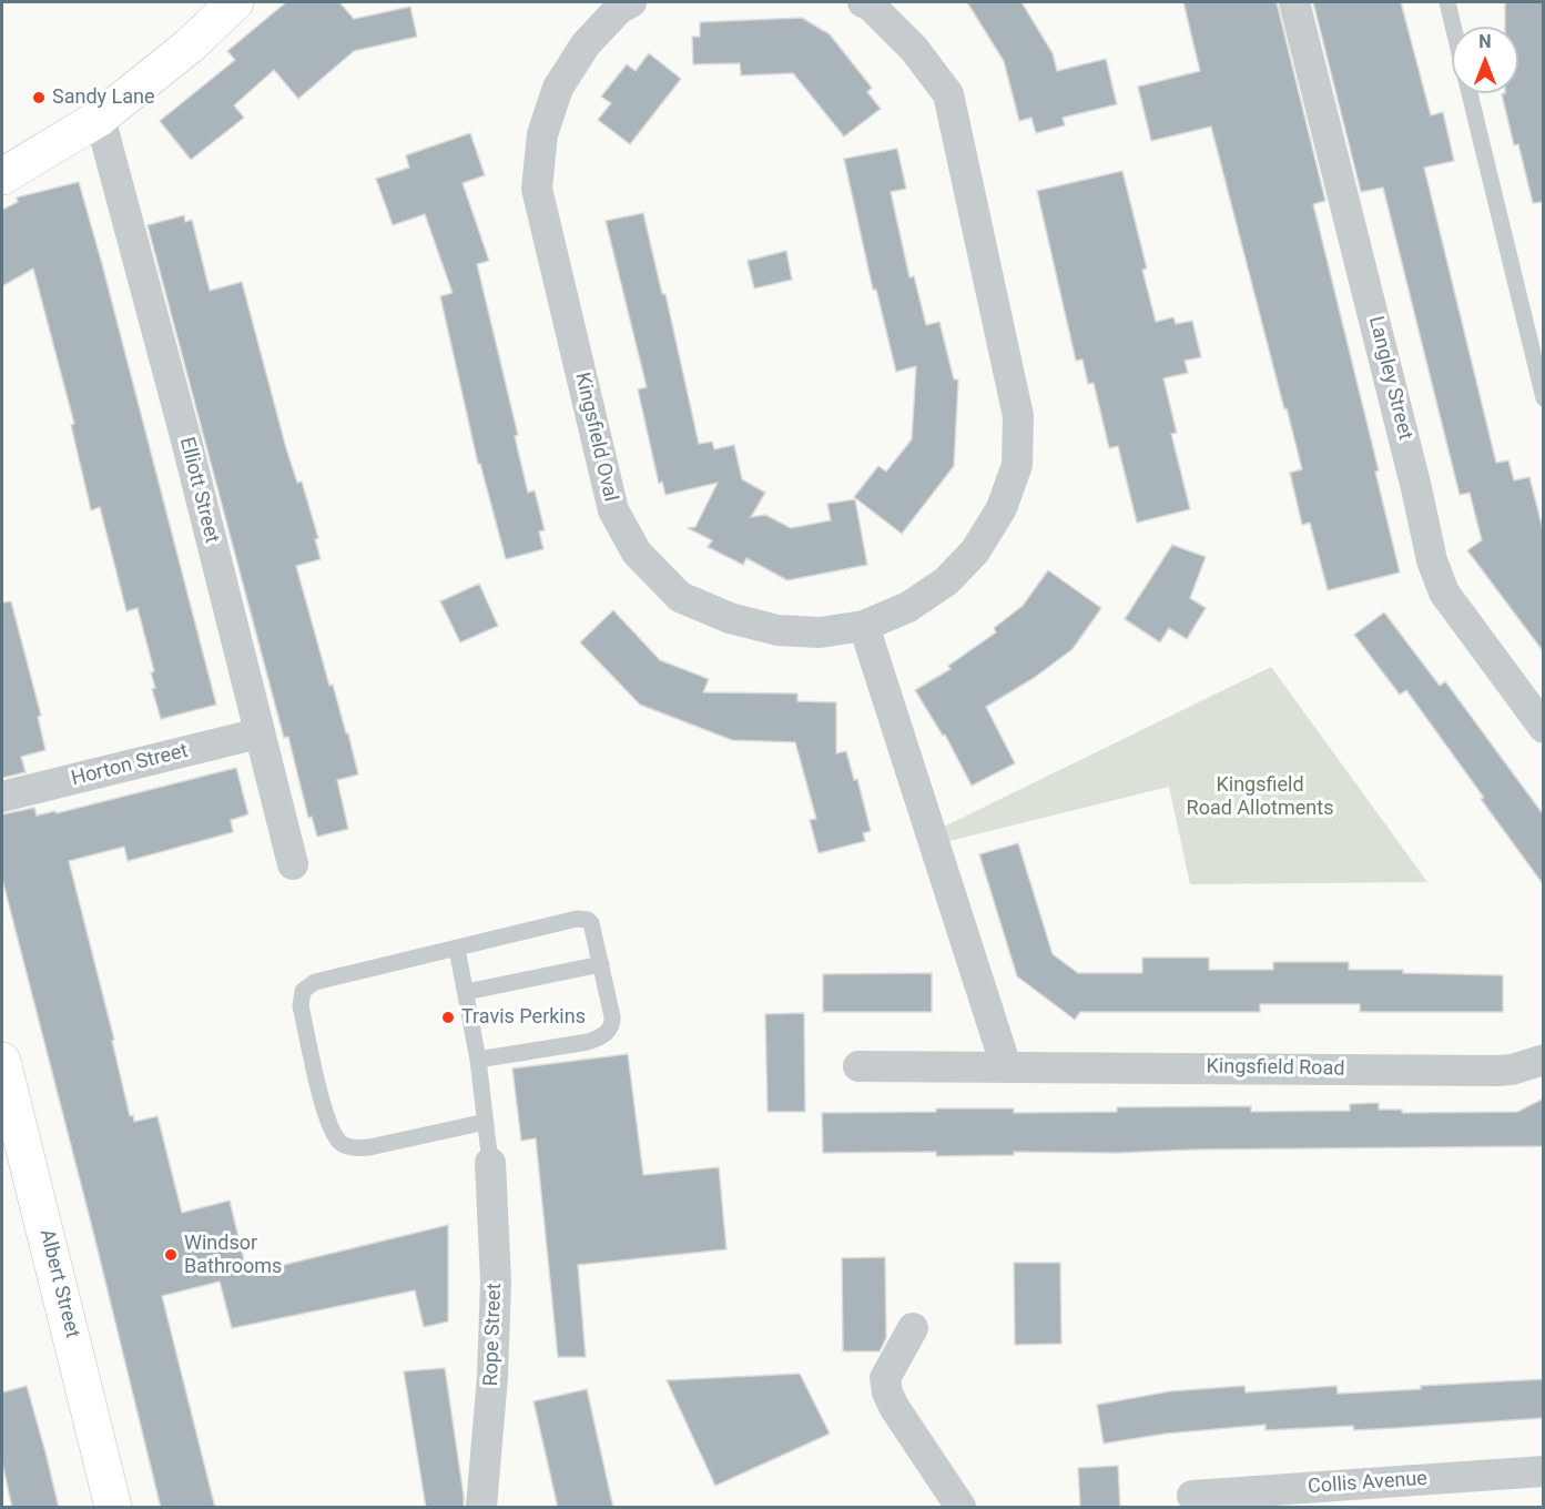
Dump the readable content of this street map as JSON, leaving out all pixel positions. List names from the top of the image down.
{
  "streets": {
    "main road": ["Albert Street"],
    "street": [
      "Langley Street",
      "Kingsfield Oval",
      "Elliott Street",
      "Horton Street",
      "Kingsfield Road",
      "Rope Street",
      "Collis Avenue"
    ]
  },
  "crossings": [
    ["Elliott Street", "Horton Street"]
  ],
  "parks": ["Kingsfield Road Allotments"],
  "places": ["Sandy Lane", "Travis Perkins", "Windsor Bathrooms"],
  "north": "top"
}
